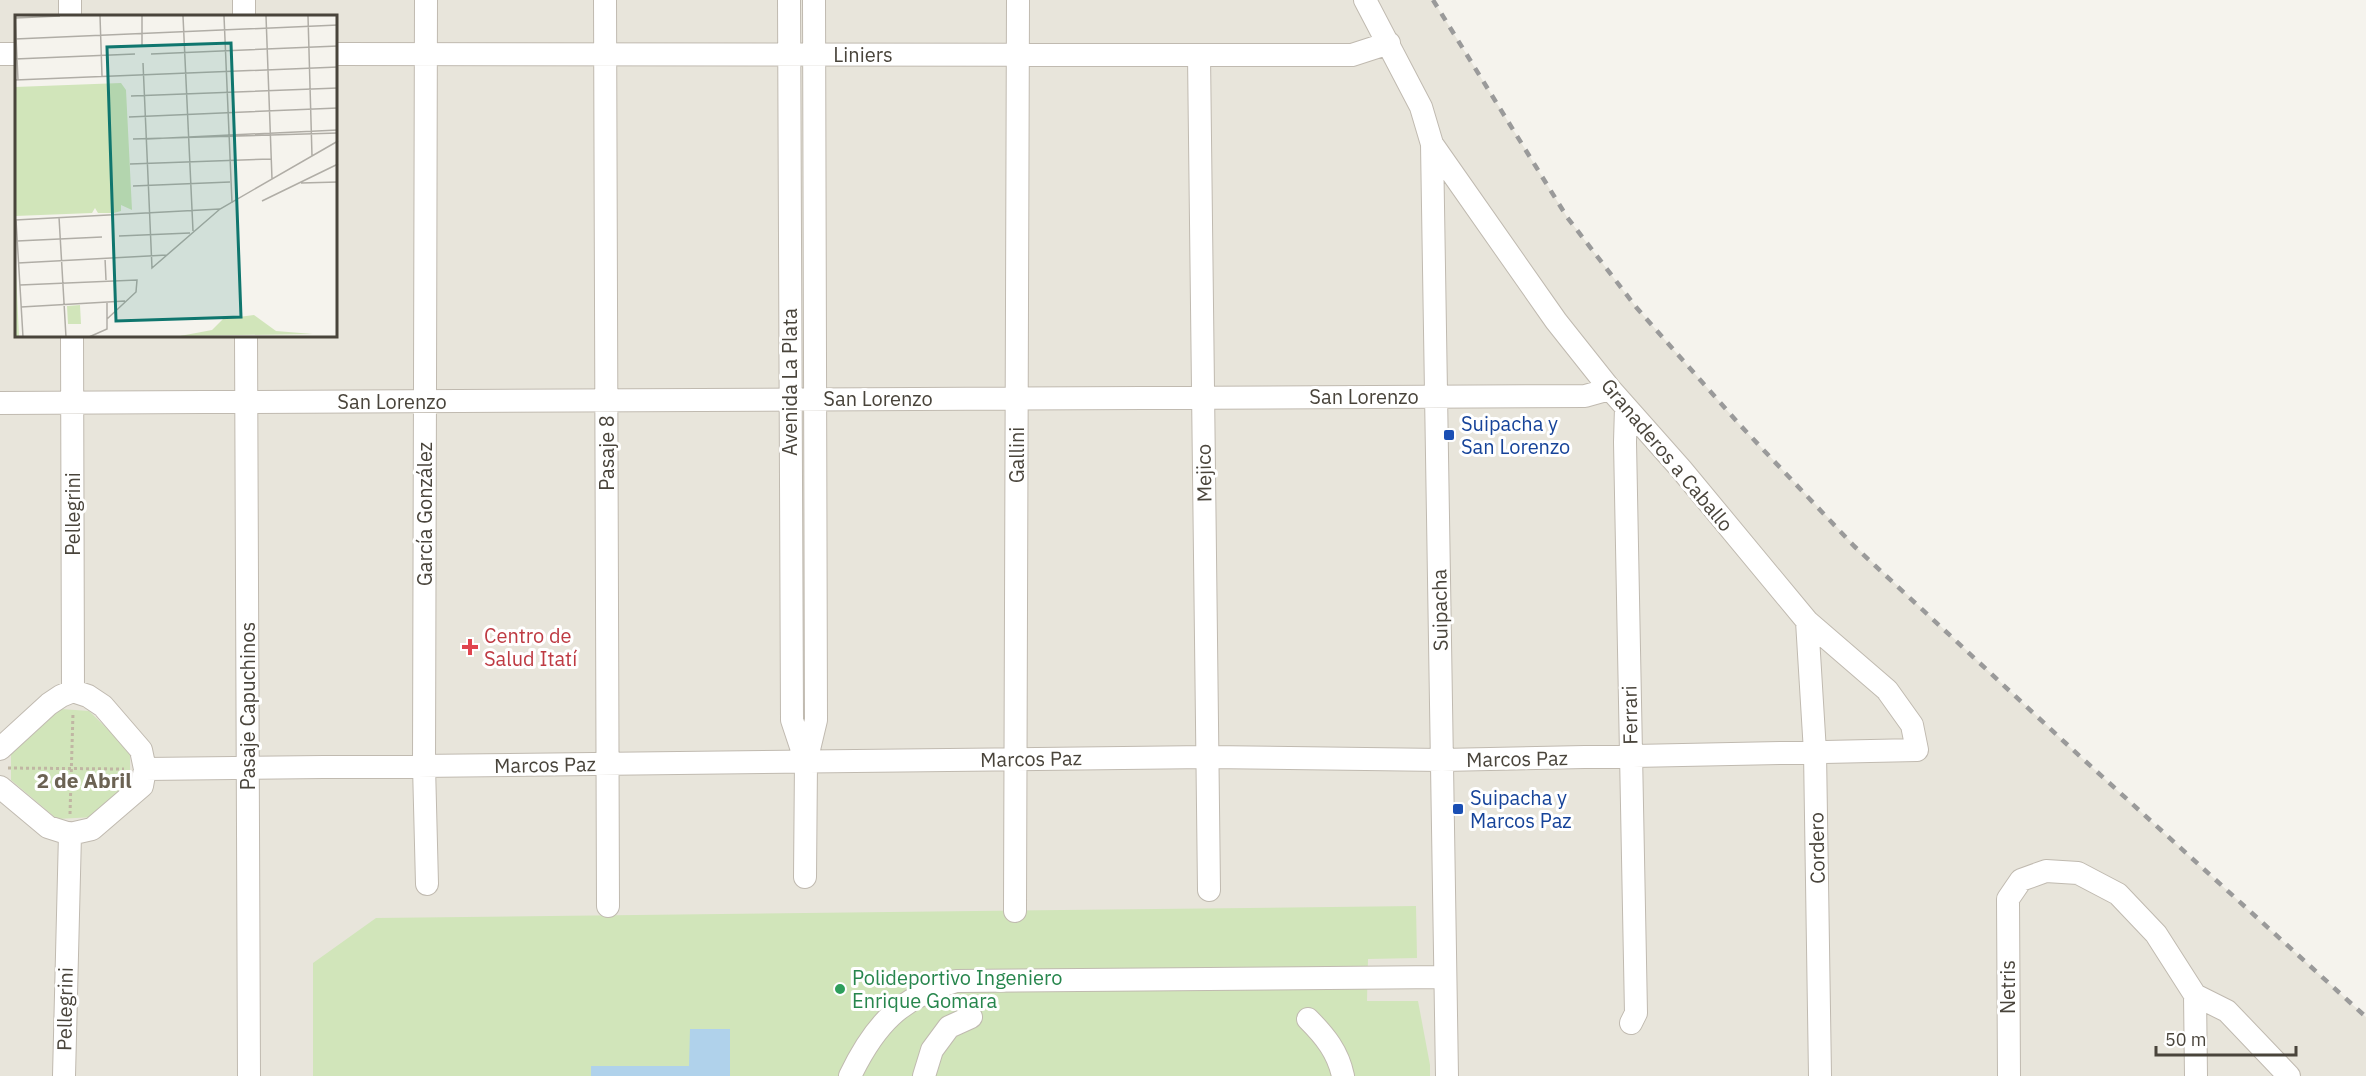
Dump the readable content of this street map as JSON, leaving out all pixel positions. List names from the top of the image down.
{
  "streets": {
    "street": [
      "Liniers",
      "Avenida La Plata",
      "San Lorenzo",
      "Pasaje 8",
      "Gallini",
      "Granaderos a Caballo",
      "Mejico",
      "Pellegrini",
      "García González",
      "Suipacha",
      "Pasaje Capuchinos",
      "Ferrari",
      "Marcos Paz",
      "Cordero",
      "Netris"
    ]
  },
  "crossings": [
    ["Liniers", "Avenida La Plata"],
    ["Liniers", "Pasaje 8"],
    ["Liniers", "Gallini"],
    ["Liniers", "Mejico"],
    ["Liniers", "García González"],
    ["Avenida La Plata", "San Lorenzo"],
    ["Avenida La Plata", "Marcos Paz"],
    ["San Lorenzo", "Pasaje 8"],
    ["San Lorenzo", "Gallini"],
    ["San Lorenzo", "Granaderos a Caballo"],
    ["San Lorenzo", "Mejico"],
    ["San Lorenzo", "Pellegrini"],
    ["San Lorenzo", "García González"],
    ["San Lorenzo", "Suipacha"],
    ["San Lorenzo", "Pasaje Capuchinos"],
    ["Pasaje 8", "Marcos Paz"],
    ["Gallini", "Marcos Paz"],
    ["Granaderos a Caballo", "Suipacha"],
    ["Granaderos a Caballo", "Ferrari"],
    ["Granaderos a Caballo", "Marcos Paz"],
    ["Granaderos a Caballo", "Cordero"],
    ["Mejico", "Marcos Paz"],
    ["García González", "Marcos Paz"],
    ["Suipacha", "Marcos Paz"],
    ["Pasaje Capuchinos", "Marcos Paz"],
    ["Ferrari", "Marcos Paz"],
    ["Marcos Paz", "Cordero"]
  ],
  "districts": ["2 de Abril"],
  "places": {
    "transit": ["Suipacha y San Lorenzo", "Suipacha y Marcos Paz"],
    "health": ["Centro de Salud Itatí"],
    "other": ["Polideportivo Ingeniero Enrique Gomara"]
  },
  "scale_bar": "50 m"
}
